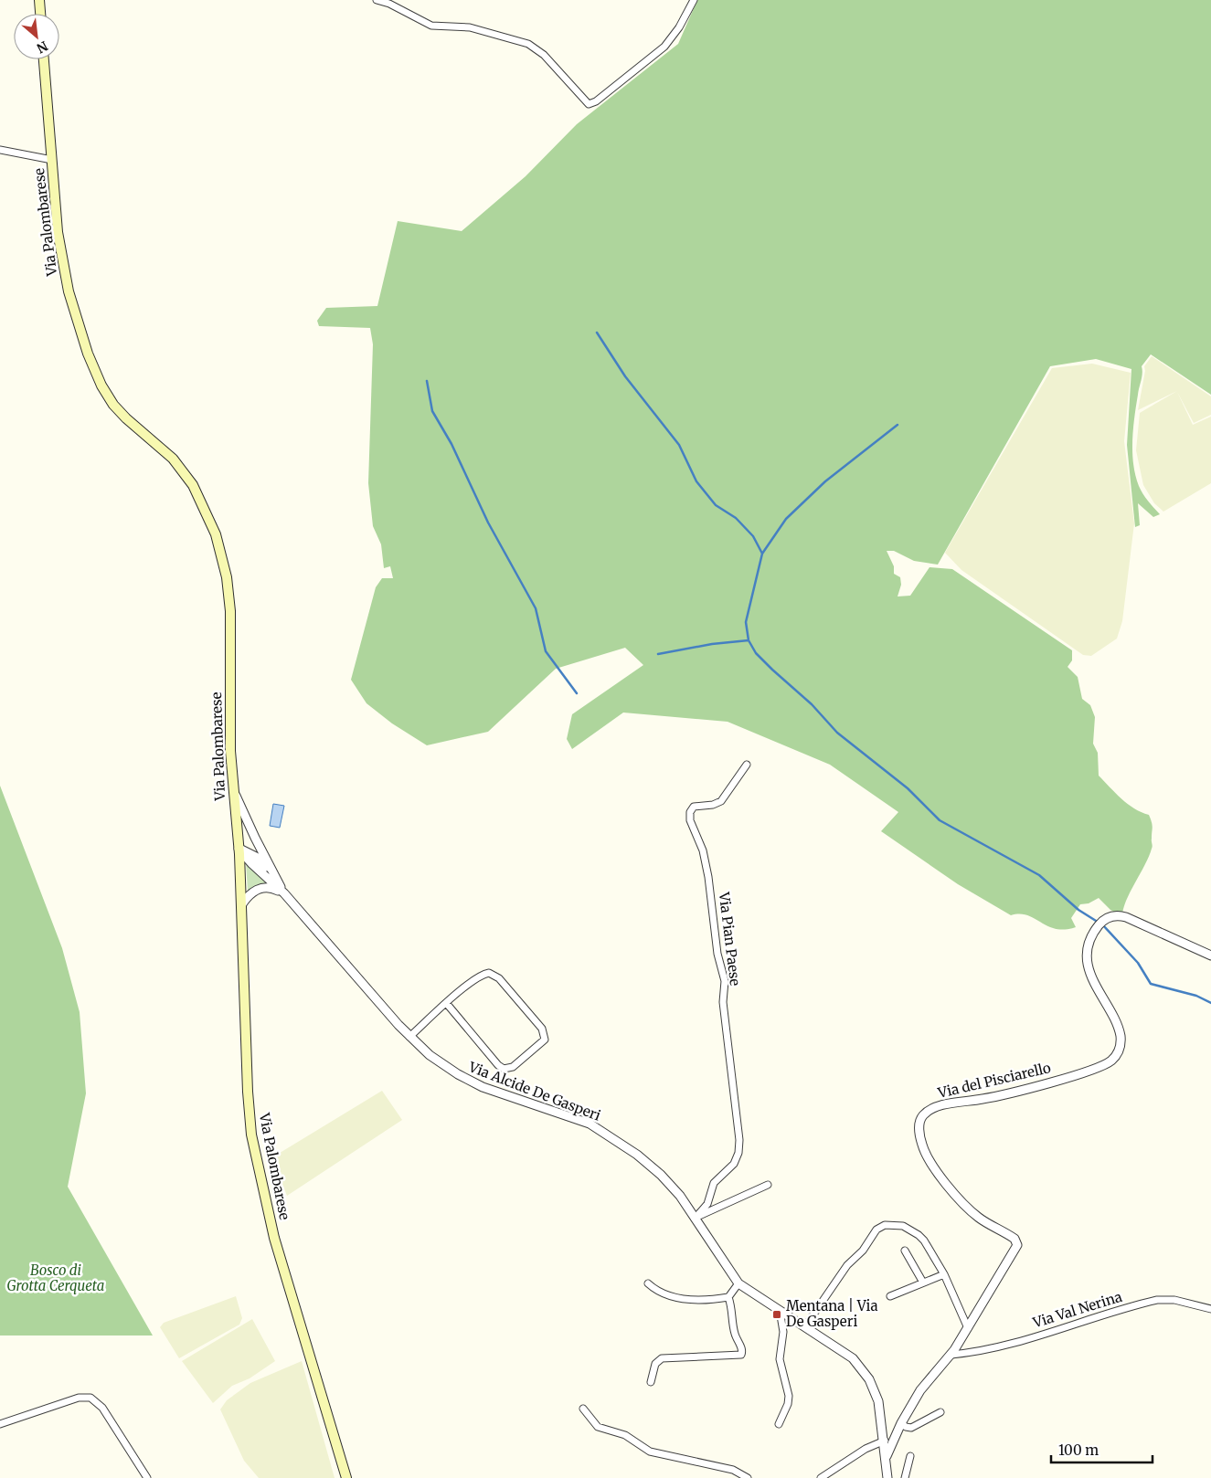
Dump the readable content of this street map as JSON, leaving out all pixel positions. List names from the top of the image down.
{
  "streets": {
    "main road": ["Via Palombarese"],
    "street": [
      "Via Pian Paese",
      "Via del Pisciarello",
      "Via Alcide De Gasperi",
      "Via Val Nerina"
    ]
  },
  "crossings": [
    ["Via Palombarese", "Via Alcide De Gasperi"],
    ["Via Pian Paese", "Via Alcide De Gasperi"],
    ["Via del Pisciarello", "Via Alcide De Gasperi"],
    ["Via del Pisciarello", "Via Val Nerina"]
  ],
  "parks": ["Bosco di Grotta Cerqueta"],
  "places": {
    "transit": ["Mentana | Via De Gasperi"]
  },
  "scale_bar": "100 m",
  "north": "bottom right"
}
